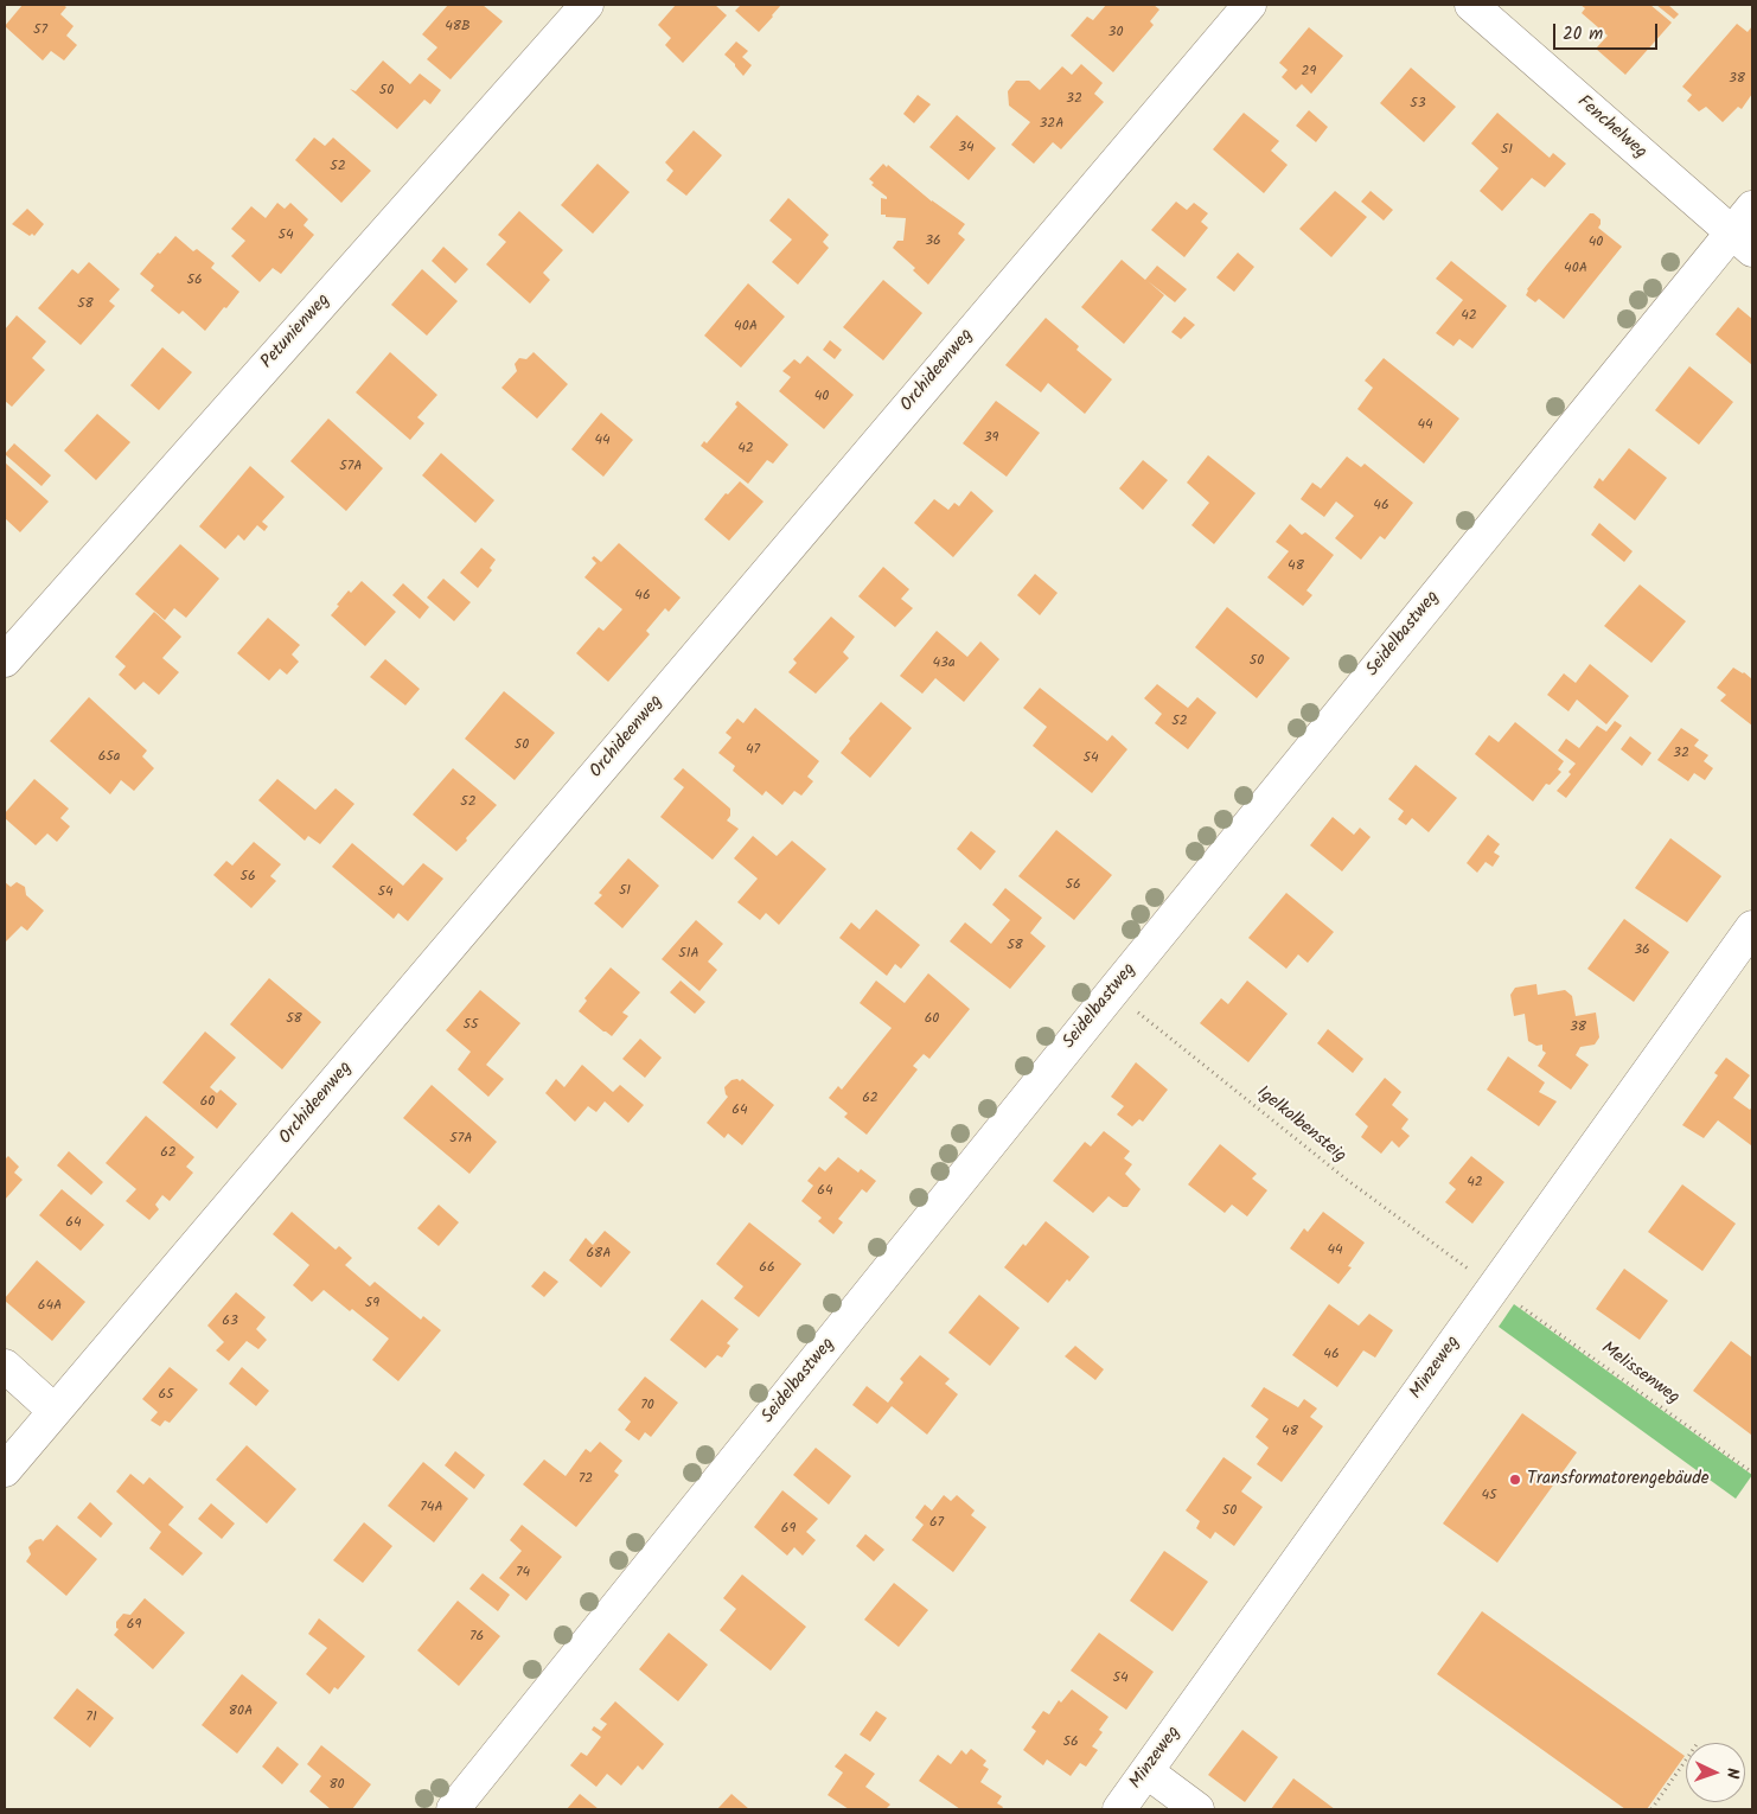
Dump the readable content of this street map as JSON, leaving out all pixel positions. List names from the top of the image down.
{
  "streets": {
    "street": [
      "Fenchelweg",
      "Petunienweg",
      "Orchideenweg",
      "Seidelbastweg",
      "Minzeweg"
    ],
    "path": ["Igelkolbensteig", "Melissenweg"]
  },
  "crossings": [
    ["Fenchelweg", "Seidelbastweg"],
    ["Seidelbastweg", "Igelkolbensteig"]
  ],
  "places": ["Transformatorengebäude"],
  "house_numbers": [
    "48B",
    "57",
    "30",
    "29",
    "38",
    "50",
    "32",
    "53",
    "32A",
    "34",
    "51",
    "52",
    "54",
    "36",
    "40",
    "40A",
    "56",
    "58",
    "42",
    "40A",
    "40",
    "44",
    "39",
    "44",
    "42",
    "57A",
    "46",
    "48",
    "46",
    "50",
    "43a",
    "52",
    "50",
    "47",
    "32",
    "65a",
    "54",
    "52",
    "56",
    "56",
    "51",
    "54",
    "58",
    "36",
    "51A",
    "58",
    "60",
    "55",
    "38",
    "62",
    "60",
    "64",
    "57A",
    "62",
    "42",
    "64",
    "64",
    "44",
    "68A",
    "66",
    "59",
    "64A",
    "63",
    "46",
    "65",
    "70",
    "48",
    "72",
    "45",
    "74A",
    "50",
    "67",
    "69",
    "74",
    "69",
    "76",
    "54",
    "80A",
    "71",
    "56",
    "80"
  ],
  "scale_bar": "20 m",
  "north": "right"
}
